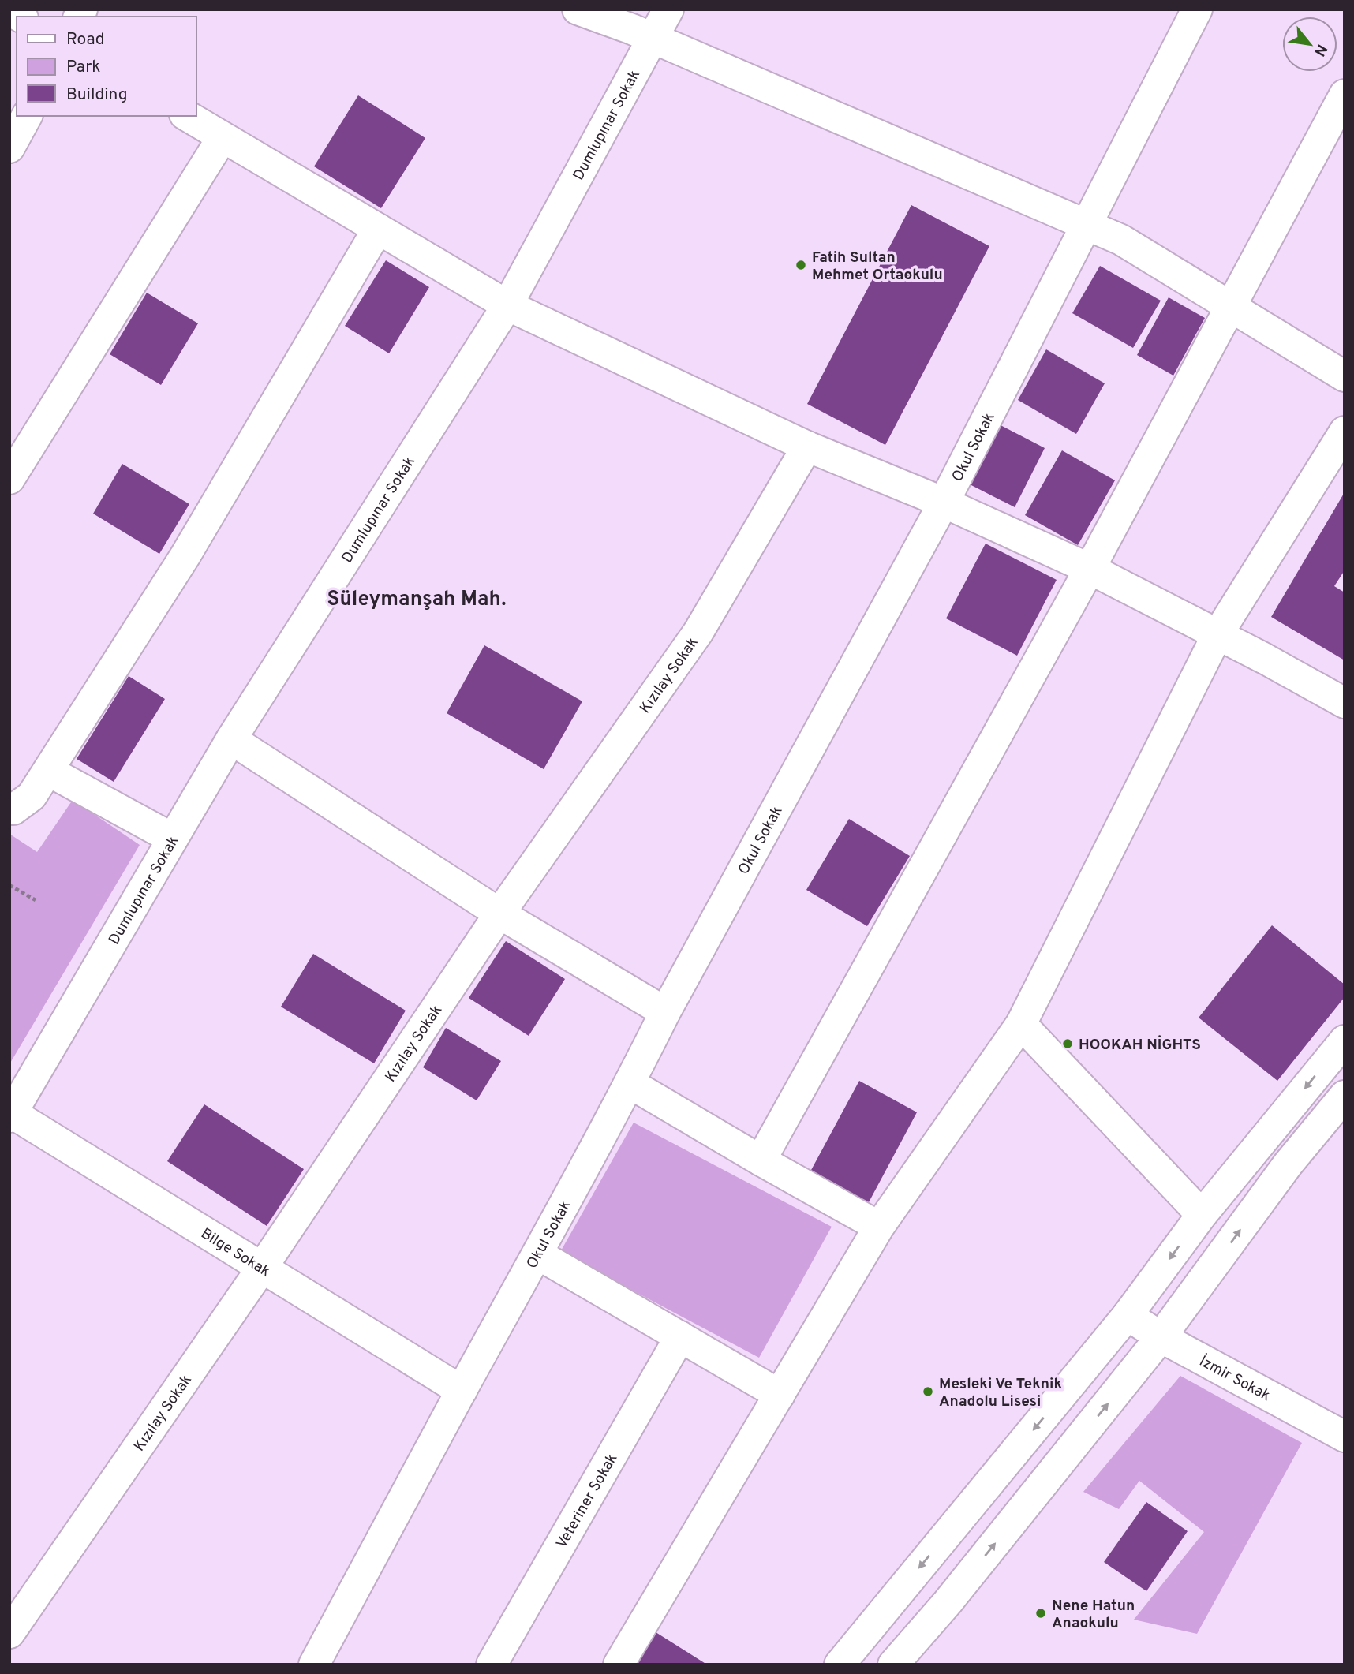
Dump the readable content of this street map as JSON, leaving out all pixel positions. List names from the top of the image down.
{
  "streets": {
    "street": [
      "Dumlupınar Sokak",
      "Okul Sokak",
      "Kızılay Sokak",
      "Bilge Sokak",
      "İzmir Sokak",
      "Veteriner Sokak"
    ]
  },
  "crossings": [
    ["Dumlupınar Sokak", "Bilge Sokak"],
    ["Okul Sokak", "Bilge Sokak"],
    ["Kızılay Sokak", "Bilge Sokak"]
  ],
  "districts": ["Süleymanşah Mah."],
  "places": [
    "Fatih Sultan Mehmet Ortaokulu",
    "HOOKAH NİGHTS",
    "Mesleki Ve Teknik Anadolu Lisesi",
    "Nene Hatun Anaokulu"
  ],
  "legend": ["Road", "Park", "Building"],
  "north": "bottom right"
}
